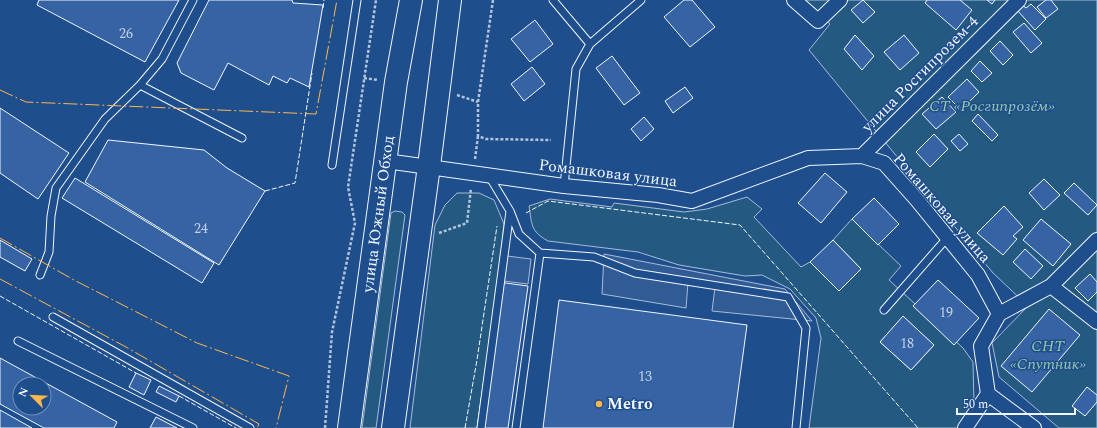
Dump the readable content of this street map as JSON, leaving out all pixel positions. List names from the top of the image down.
{
  "streets": {
    "main road": ["улица Южный Обход"],
    "street": ["улица Росгипрозем-4", "Ромашковая улица"]
  },
  "crossings": [
    ["улица Росгипрозем-4", "Ромашковая улица"],
    ["Ромашковая улица", "улица Южный Обход"]
  ],
  "parks": ["СТ «Росгипрозём»", "СНТ «Спутник»"],
  "places": ["Metro"],
  "house_numbers": [
    "26",
    "24",
    "19",
    "18",
    "13"
  ],
  "scale_bar": "50 m",
  "north": "top left"
}
